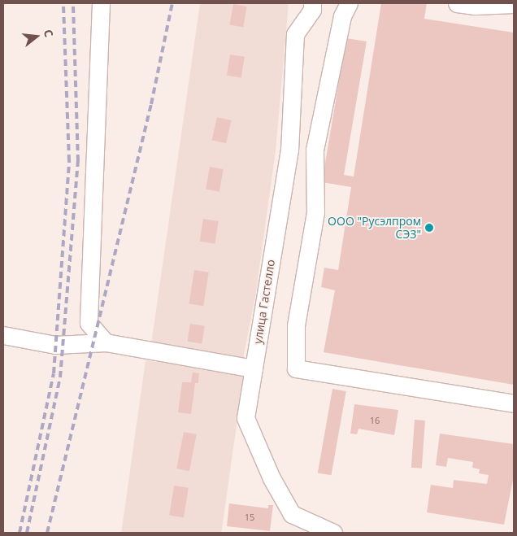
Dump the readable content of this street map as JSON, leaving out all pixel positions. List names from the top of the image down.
{
  "streets": {
    "street": ["улица Гастелло"]
  },
  "places": ["ООО \"Русэлпром СЭЗ\""],
  "house_numbers": ["16", "15"],
  "north": "right"
}
